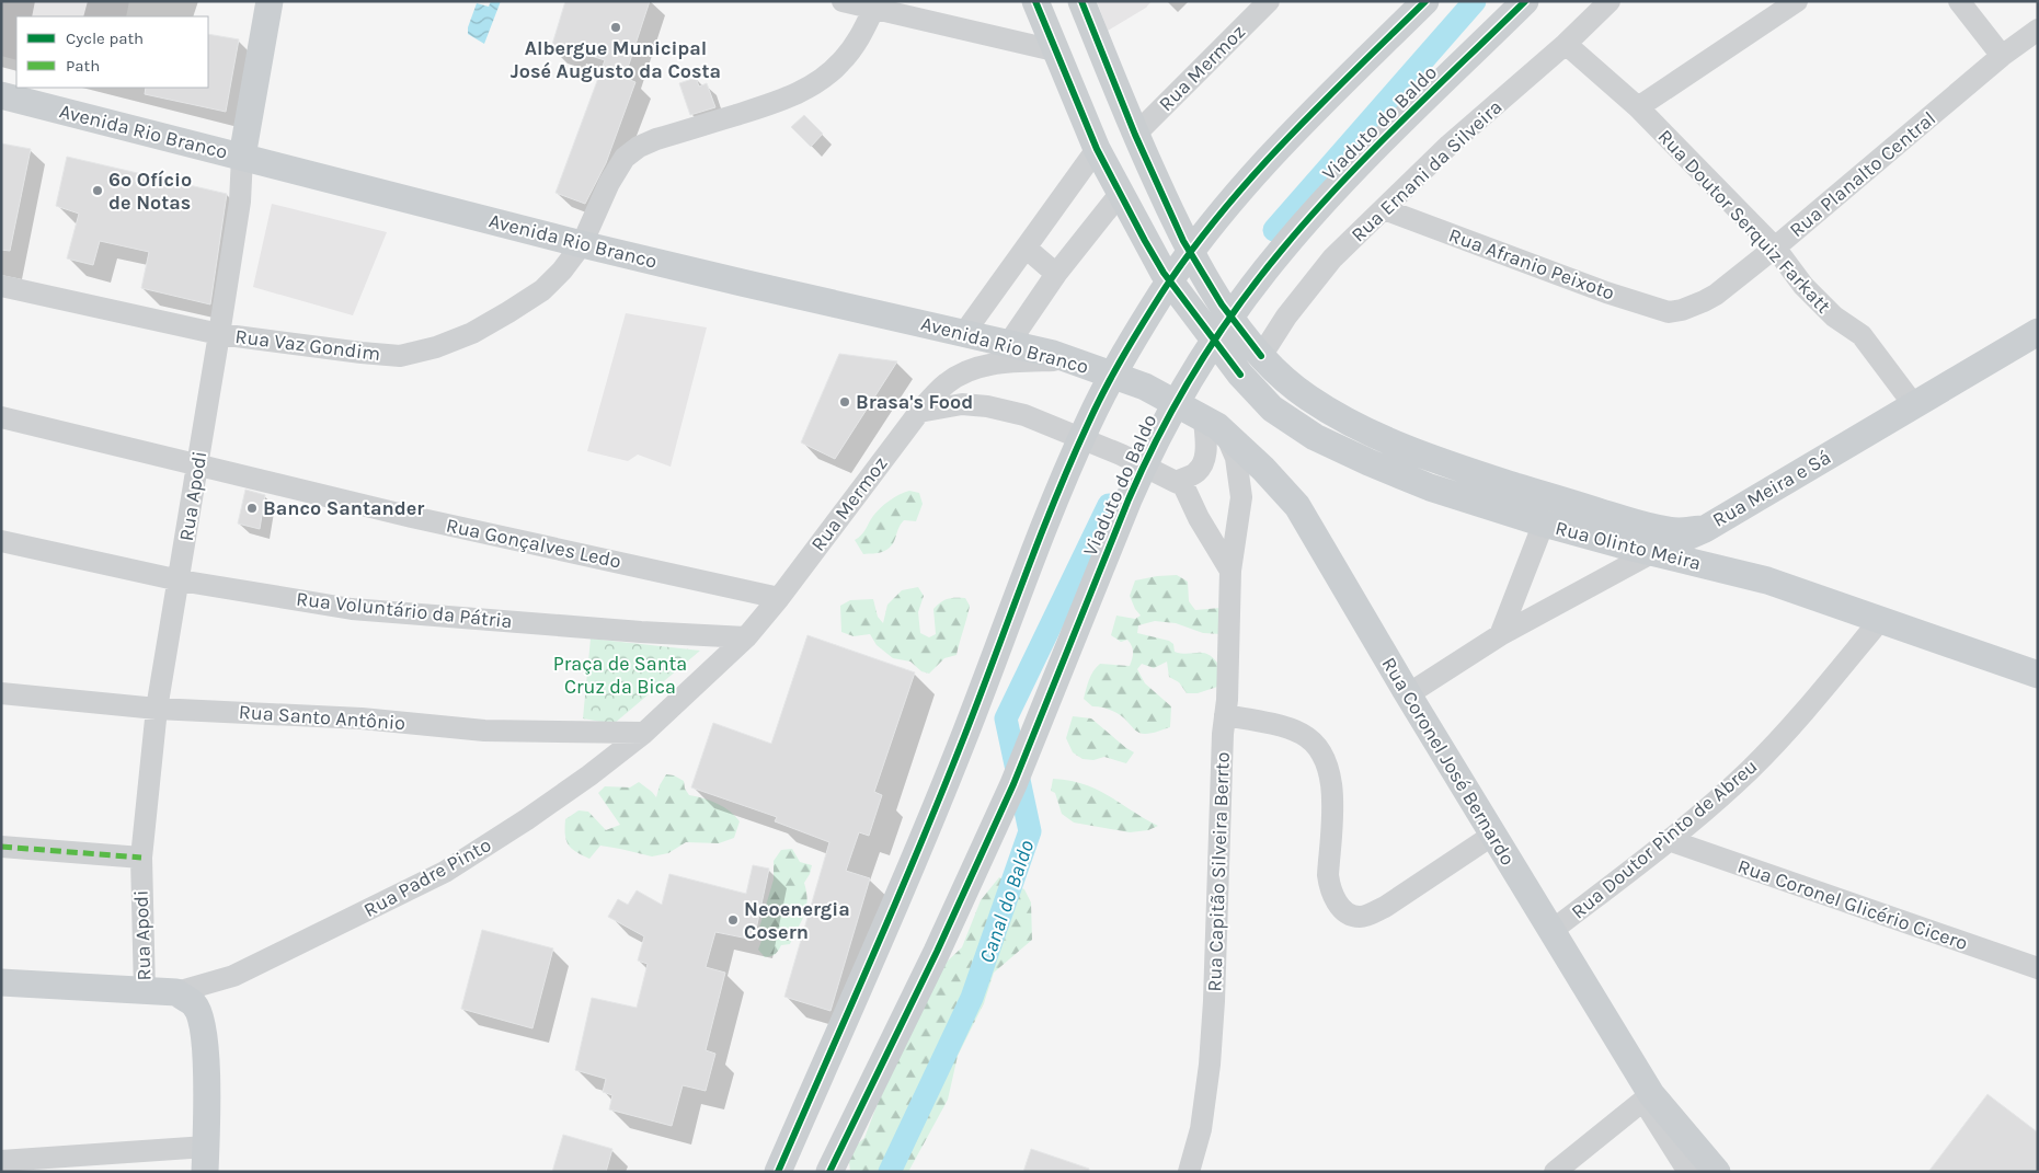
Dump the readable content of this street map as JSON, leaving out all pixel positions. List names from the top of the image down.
{
  "streets": {
    "main road": [
      "Viaduto do Baldo",
      "Avenida Rio Branco",
      "Rua Meira e Sá",
      "Rua Apodi",
      "Rua Olinto Meira",
      "Rua Coronel José Bernardo",
      "Rua Padre Pinto"
    ],
    "street": [
      "Rua Mermoz",
      "Rua Ernani da Silveira",
      "Rua Planalto Central",
      "Rua Doutor Serquiz Farkatt",
      "Rua Afranio Peixoto",
      "Rua Vaz Gondim",
      "Rua Gonçalves Ledo",
      "Rua Voluntário da Pátria",
      "Rua Santo Antônio",
      "Rua Doutor Pìnto de Abreu",
      "Rua Capitão Silveira Berrto",
      "Rua Coronel Glicério Cicero"
    ]
  },
  "crossings": [
    ["Rua Mermoz", "Avenida Rio Branco"],
    ["Rua Mermoz", "Rua Gonçalves Ledo"],
    ["Rua Mermoz", "Rua Olinto Meira"],
    ["Rua Mermoz", "Rua Padre Pinto"],
    ["Avenida Rio Branco", "Rua Vaz Gondim"],
    ["Avenida Rio Branco", "Rua Apodi"],
    ["Avenida Rio Branco", "Rua Coronel José Bernardo"],
    ["Rua Ernani da Silveira", "Rua Doutor Serquiz Farkatt"],
    ["Rua Ernani da Silveira", "Rua Afranio Peixoto"],
    ["Rua Ernani da Silveira", "Rua Olinto Meira"],
    ["Rua Planalto Central", "Rua Doutor Serquiz Farkatt"],
    ["Rua Planalto Central", "Rua Afranio Peixoto"],
    ["Rua Doutor Serquiz Farkatt", "Rua Meira e Sá"],
    ["Rua Vaz Gondim", "Rua Apodi"],
    ["Rua Meira e Sá", "Rua Olinto Meira"],
    ["Rua Meira e Sá", "Rua Coronel José Bernardo"],
    ["Rua Apodi", "Rua Gonçalves Ledo"],
    ["Rua Apodi", "Rua Voluntário da Pátria"],
    ["Rua Apodi", "Rua Santo Antônio"],
    ["Rua Apodi", "Rua Padre Pinto"],
    ["Rua Gonçalves Ledo", "Rua Padre Pinto"],
    ["Rua Olinto Meira", "Rua Doutor Pìnto de Abreu"],
    ["Rua Voluntário da Pátria", "Rua Padre Pinto"],
    ["Rua Santo Antônio", "Rua Padre Pinto"],
    ["Rua Coronel José Bernardo", "Rua Doutor Pìnto de Abreu"],
    ["Rua Coronel José Bernardo", "Rua Capitão Silveira Berrto"],
    ["Rua Doutor Pìnto de Abreu", "Rua Coronel Glicério Cicero"]
  ],
  "water": ["Canal do Baldo"],
  "parks": ["Praça de Santa Cruz da Bica"],
  "places": [
    "Albergue Municipal José Augusto da Costa",
    "6º Ofício de Notas",
    "Brasa's Food",
    "Banco Santander",
    "Neoenergia Cosern"
  ],
  "legend": ["Cycle path", "Path"]
}
